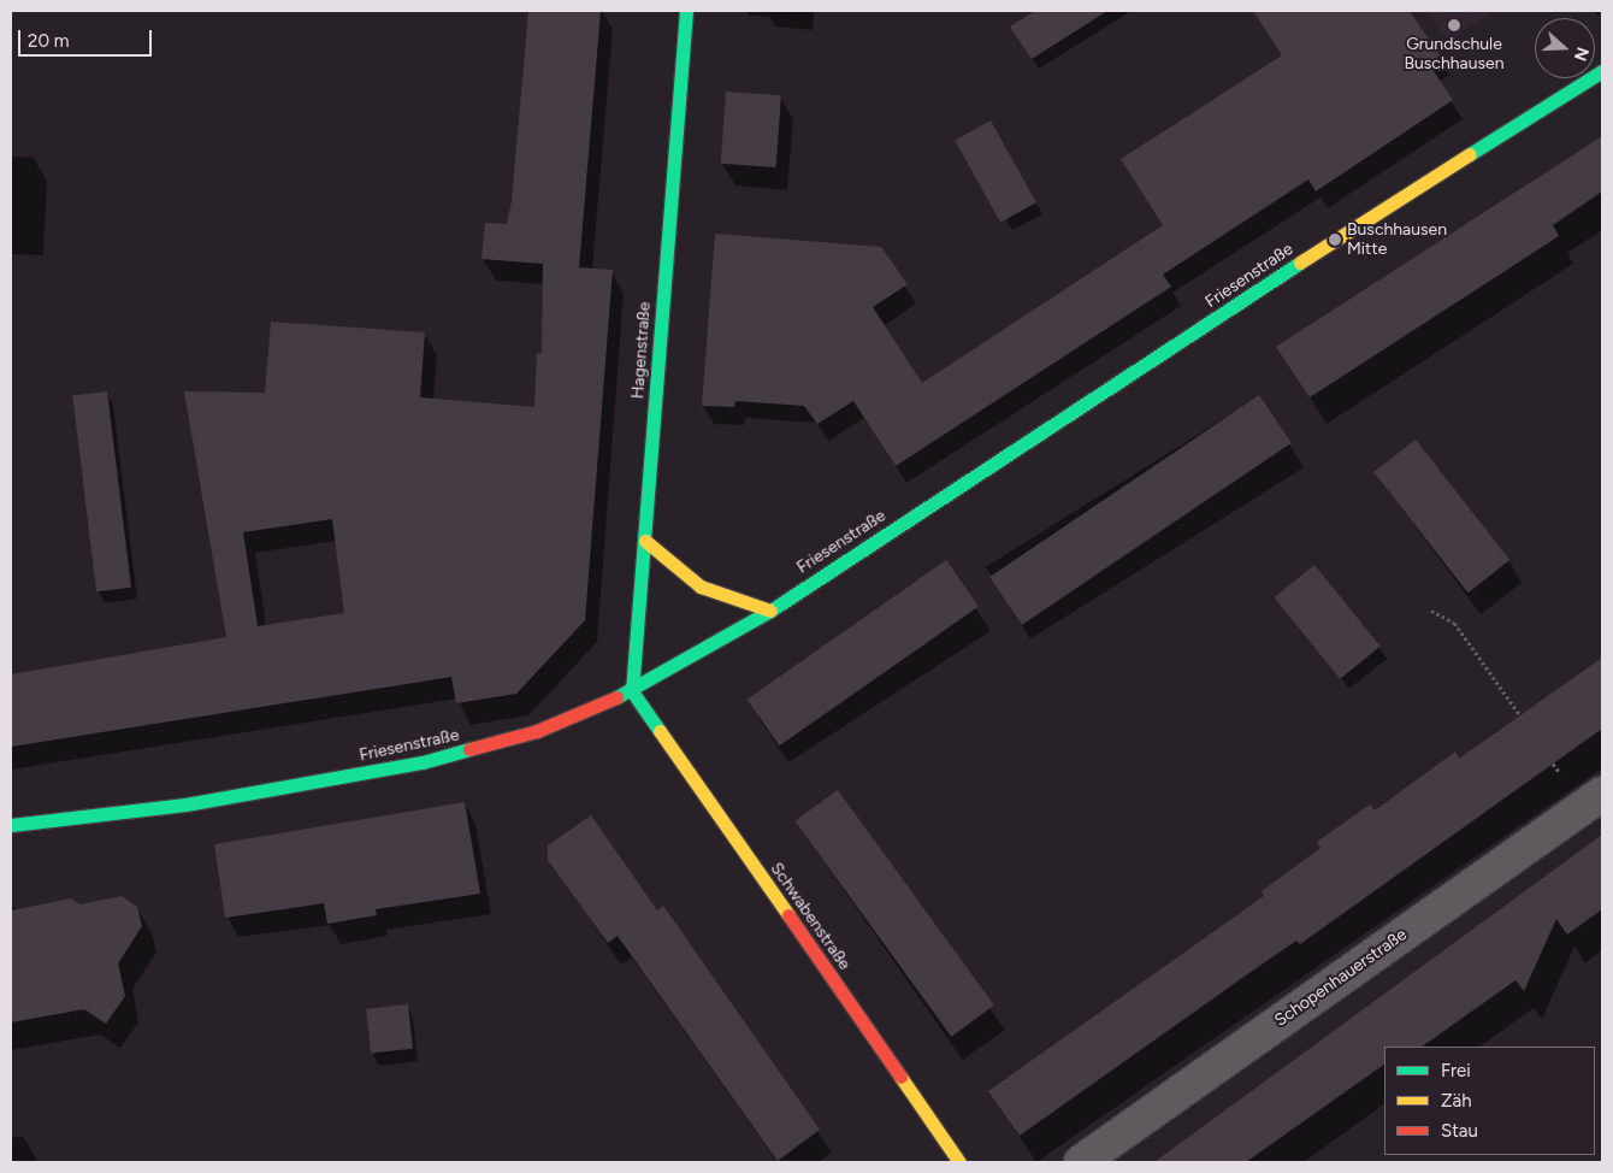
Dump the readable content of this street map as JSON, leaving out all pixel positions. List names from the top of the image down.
{
  "streets": {
    "main road": ["Friesenstraße", "Hagenstraße", "Schwabenstraße"],
    "street": ["Schopenhauerstraße"]
  },
  "crossings": [
    ["Friesenstraße", "Hagenstraße"],
    ["Friesenstraße", "Schwabenstraße"],
    ["Hagenstraße", "Schwabenstraße"]
  ],
  "places": ["Grundschule Buschhausen", "Buschhausen Mitte"],
  "legend": ["Frei", "Zäh", "Stau"],
  "scale_bar": "20 m",
  "north": "right"
}
